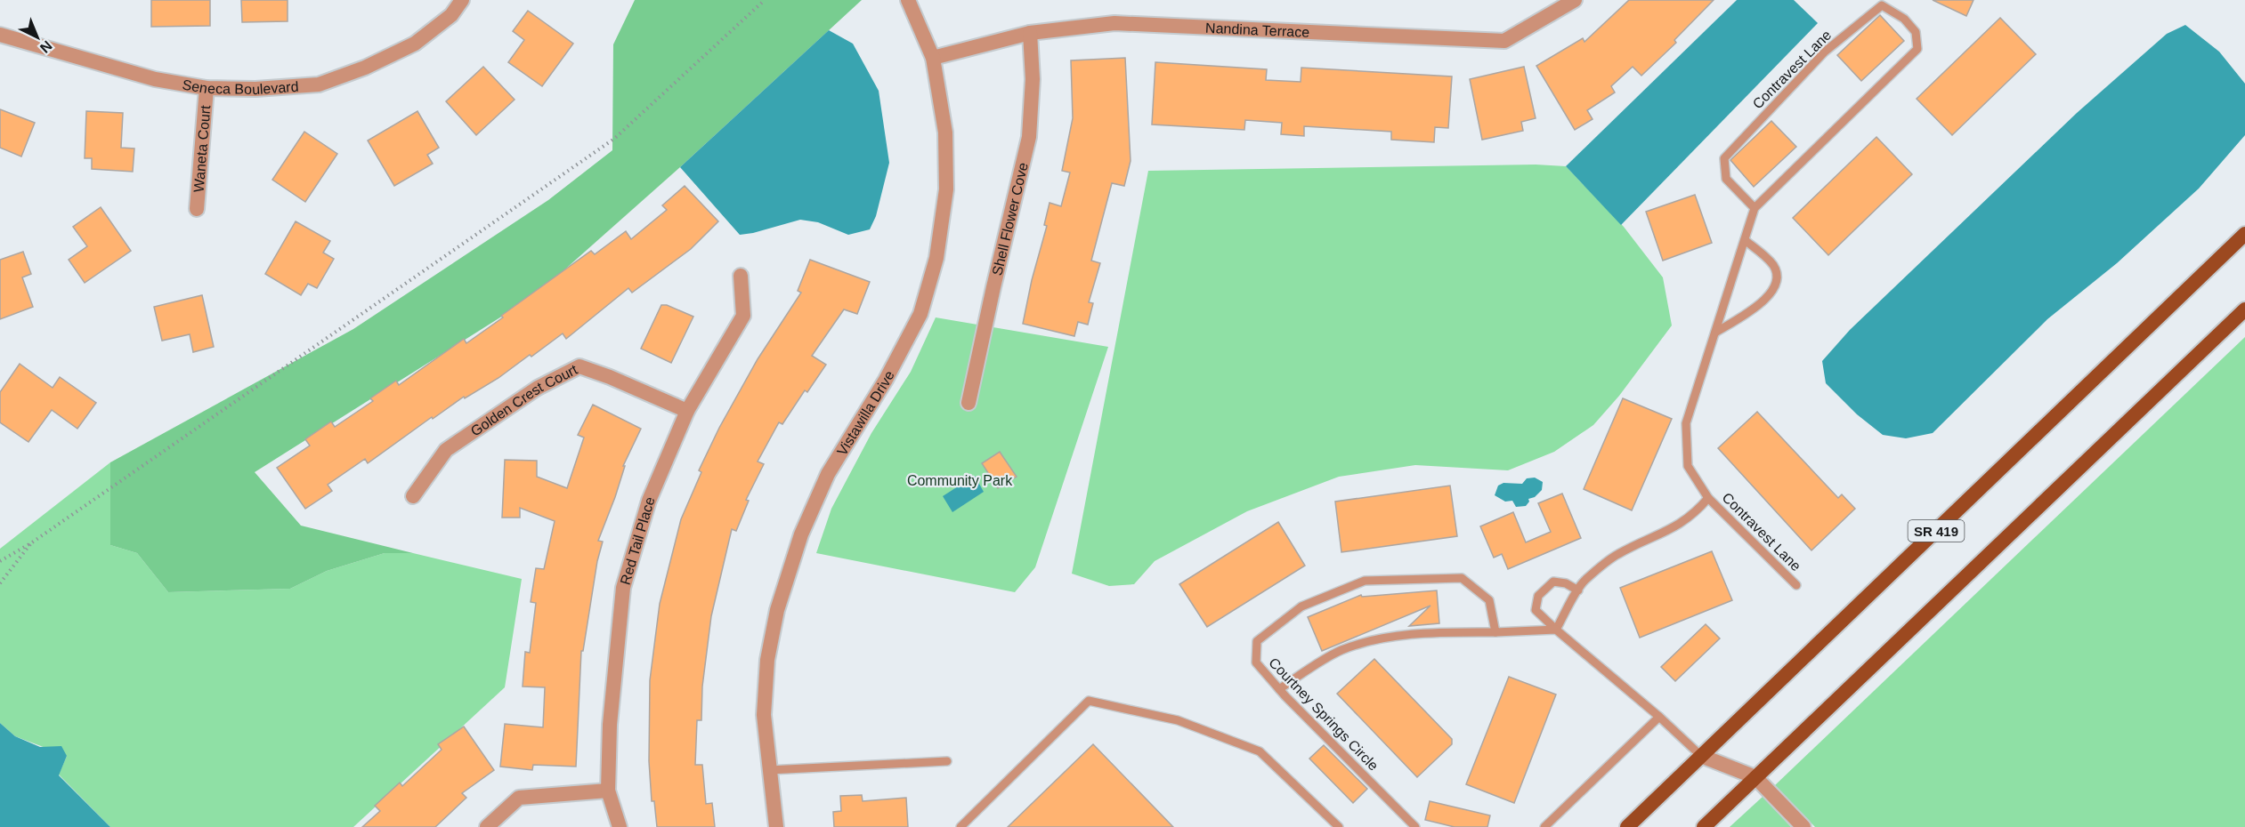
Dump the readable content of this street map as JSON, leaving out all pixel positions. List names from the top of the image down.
{
  "streets": {
    "main road": ["SR 419"],
    "street": [
      "Nandina Terrace",
      "Seneca Boulevard",
      "Waneta Court",
      "Shell Flower Cove",
      "Golden Crest Court",
      "Vistawilla Drive",
      "Red Tail Place"
    ],
    "lane": ["Contravest Lane", "Courtney Springs Circle"]
  },
  "crossings": [
    ["Nandina Terrace", "Shell Flower Cove"],
    ["Nandina Terrace", "Vistawilla Drive"],
    ["Seneca Boulevard", "Waneta Court"],
    ["Golden Crest Court", "Red Tail Place"]
  ],
  "parks": ["Community Park"],
  "north": "bottom right"
}
